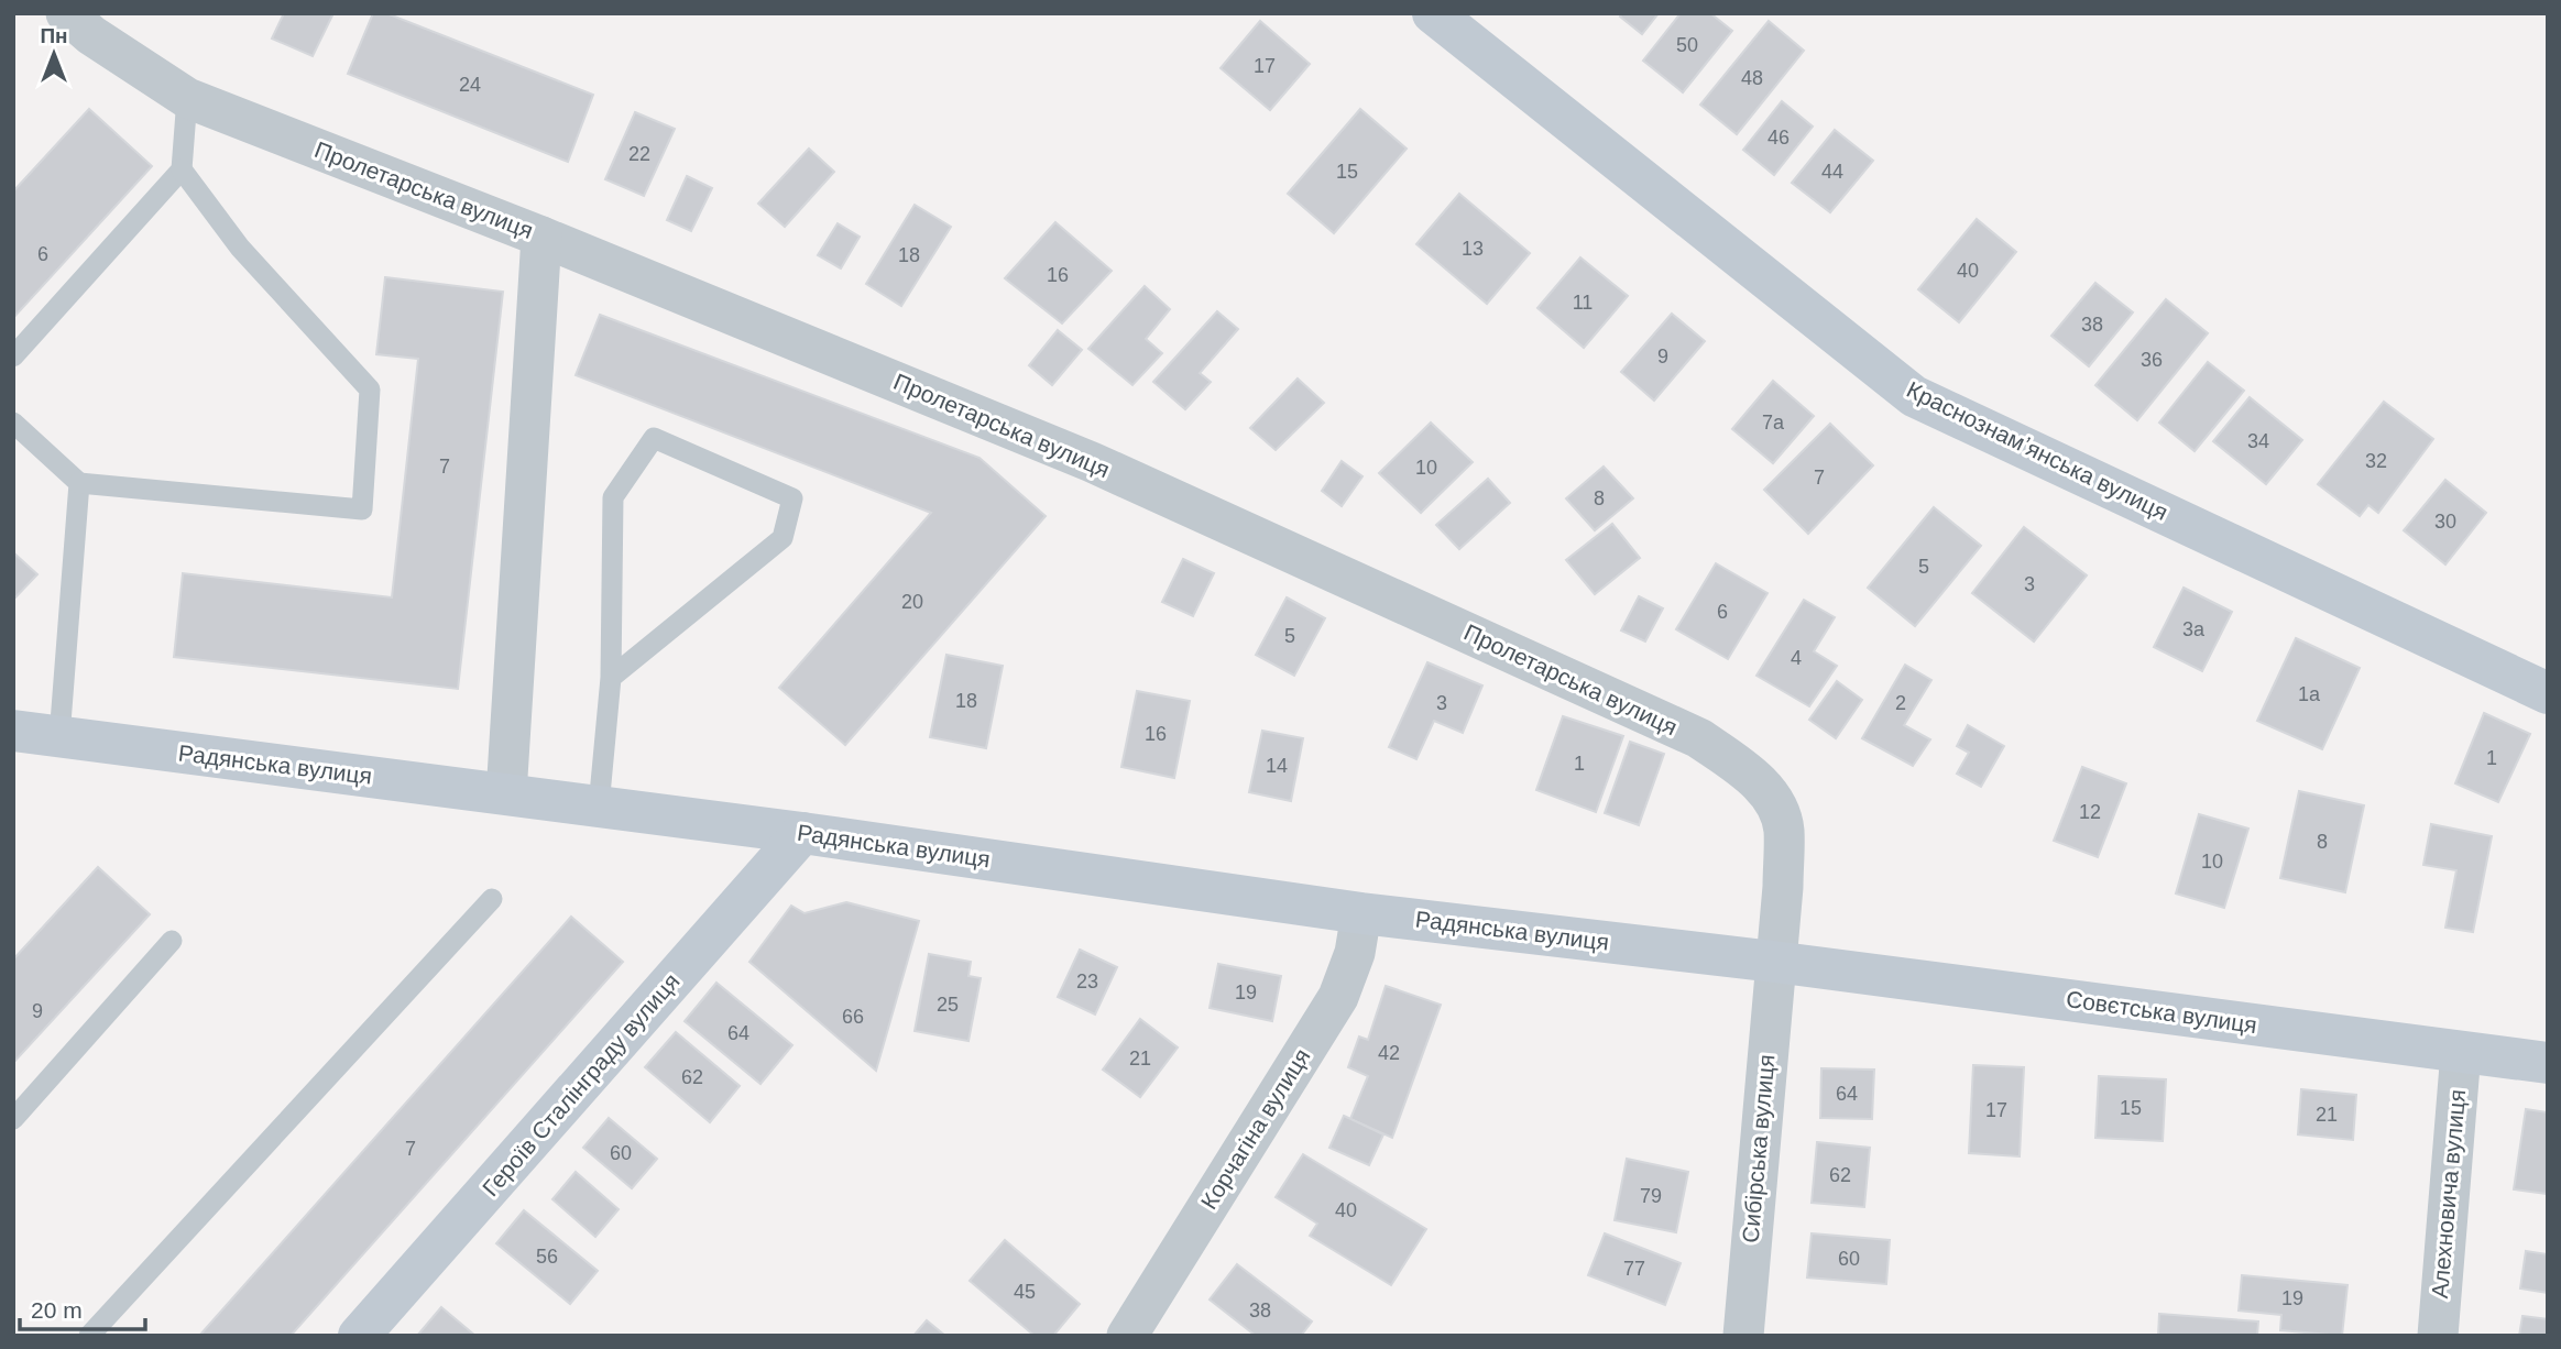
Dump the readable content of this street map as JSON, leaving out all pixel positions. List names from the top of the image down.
{
  "streets": {
    "street": [
      "Пролетарська вулиця",
      "Краснознамʼянська вулиця",
      "Радянська вулиця",
      "Совєтська вулиця",
      "Героїв Сталінграду вулиця",
      "Корчагіна вулиця",
      "Сибірська вулиця",
      "Алехновича вулиця"
    ]
  },
  "crossings": [
    ["Пролетарська вулиця", "Радянська вулиця"],
    ["Пролетарська вулиця", "Совєтська вулиця"],
    ["Пролетарська вулиця", "Сибірська вулиця"],
    ["Радянська вулиця", "Совєтська вулиця"],
    ["Радянська вулиця", "Героїв Сталінграду вулиця"],
    ["Радянська вулиця", "Корчагіна вулиця"],
    ["Радянська вулиця", "Сибірська вулиця"],
    ["Совєтська вулиця", "Сибірська вулиця"],
    ["Совєтська вулиця", "Алехновича вулиця"]
  ],
  "house_numbers": [
    "50",
    "17",
    "48",
    "24",
    "46",
    "22",
    "15",
    "44",
    "13",
    "6",
    "18",
    "40",
    "16",
    "11",
    "38",
    "9",
    "36",
    "7а",
    "34",
    "32",
    "7",
    "10",
    "7",
    "8",
    "30",
    "5",
    "3",
    "20",
    "6",
    "3а",
    "5",
    "4",
    "1а",
    "18",
    "3",
    "2",
    "16",
    "1",
    "1",
    "14",
    "12",
    "8",
    "10",
    "23",
    "19",
    "25",
    "9",
    "66",
    "64",
    "42",
    "21",
    "62",
    "64",
    "15",
    "17",
    "21",
    "7",
    "60",
    "62",
    "79",
    "40",
    "56",
    "60",
    "77",
    "45",
    "19",
    "38"
  ],
  "scale_bar": "20 m",
  "north": "top"
}
